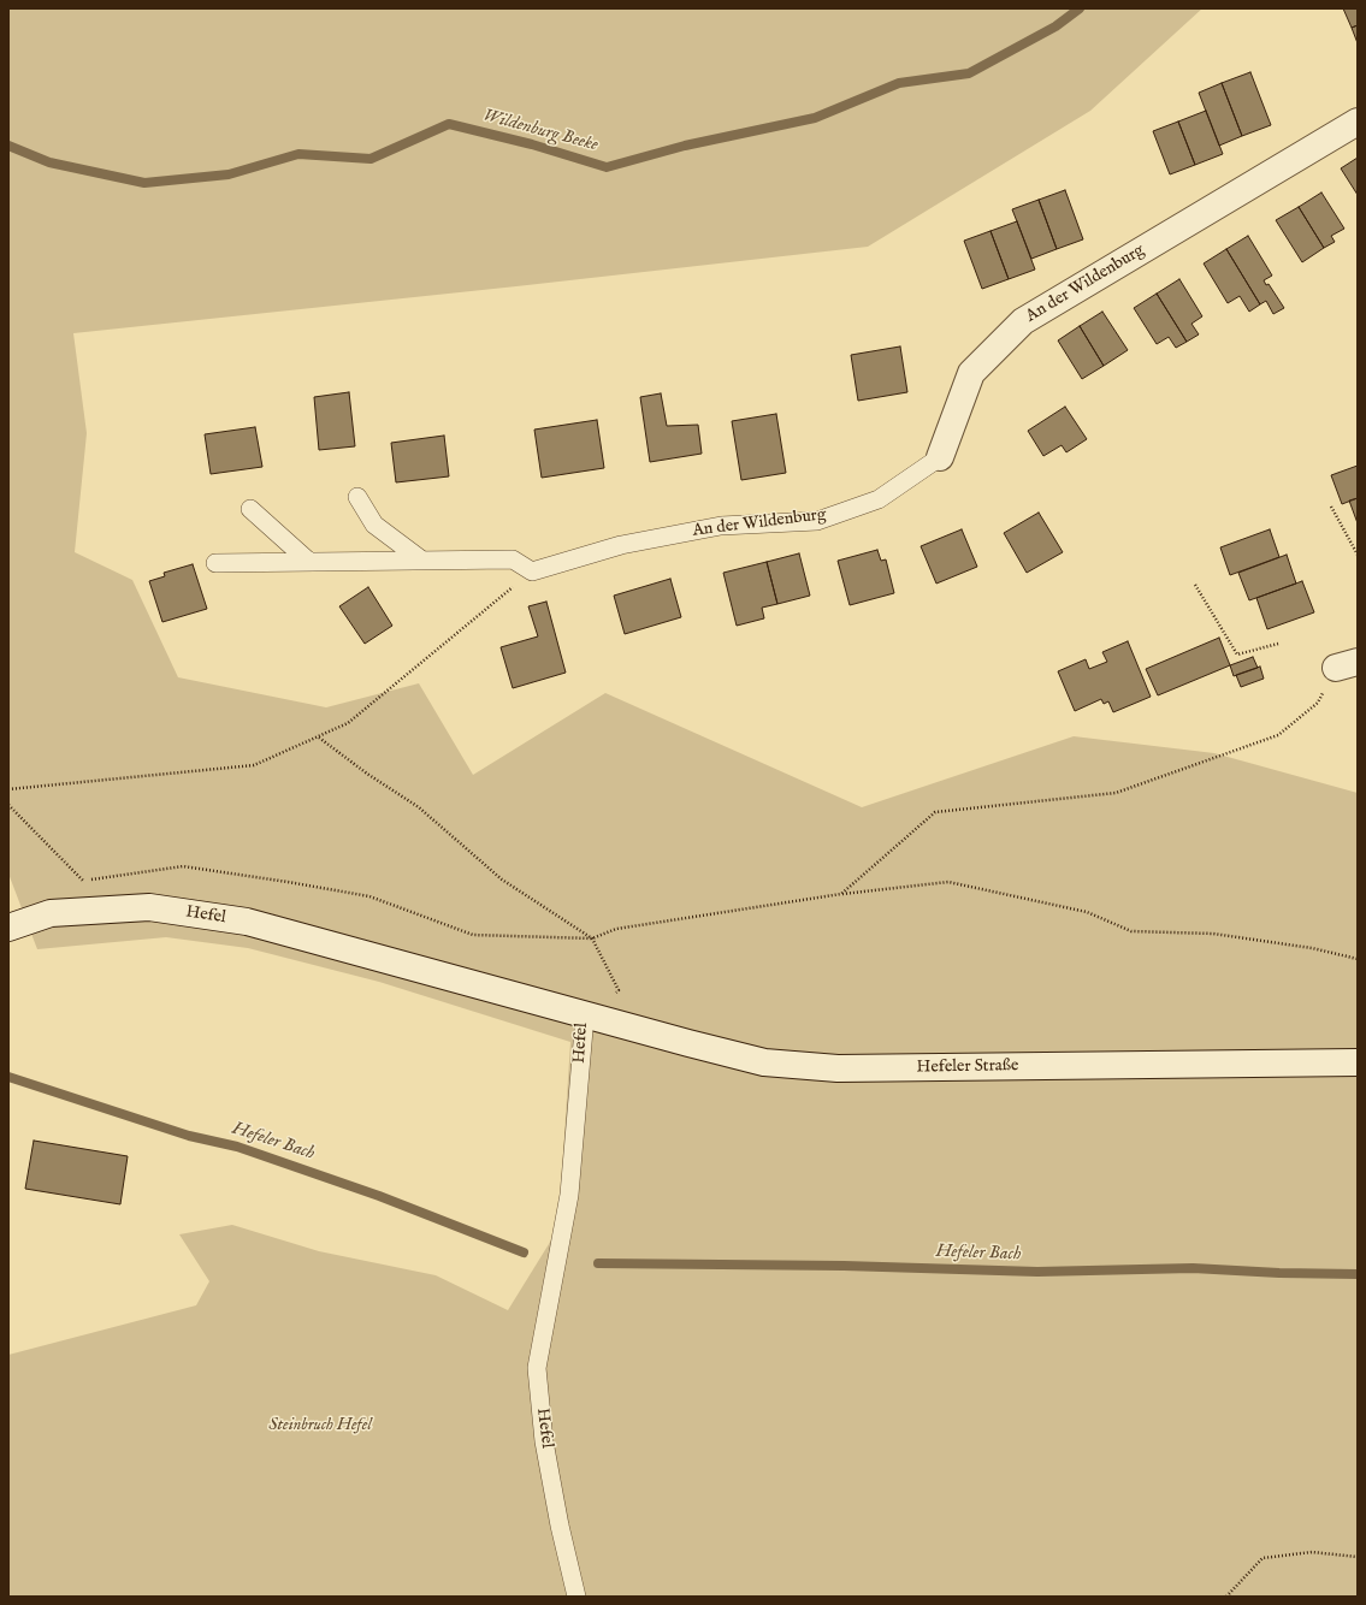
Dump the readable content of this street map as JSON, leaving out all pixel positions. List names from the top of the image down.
{
  "streets": {
    "main road": ["An der Wildenburg", "Hefel", "Hefeler Straße"]
  },
  "crossings": [
    ["Hefel", "Hefeler Straße"]
  ],
  "water": ["Wildenburg Beeke", "Hefeler Bach"],
  "parks": ["Steinbruch Hefel"]
}
